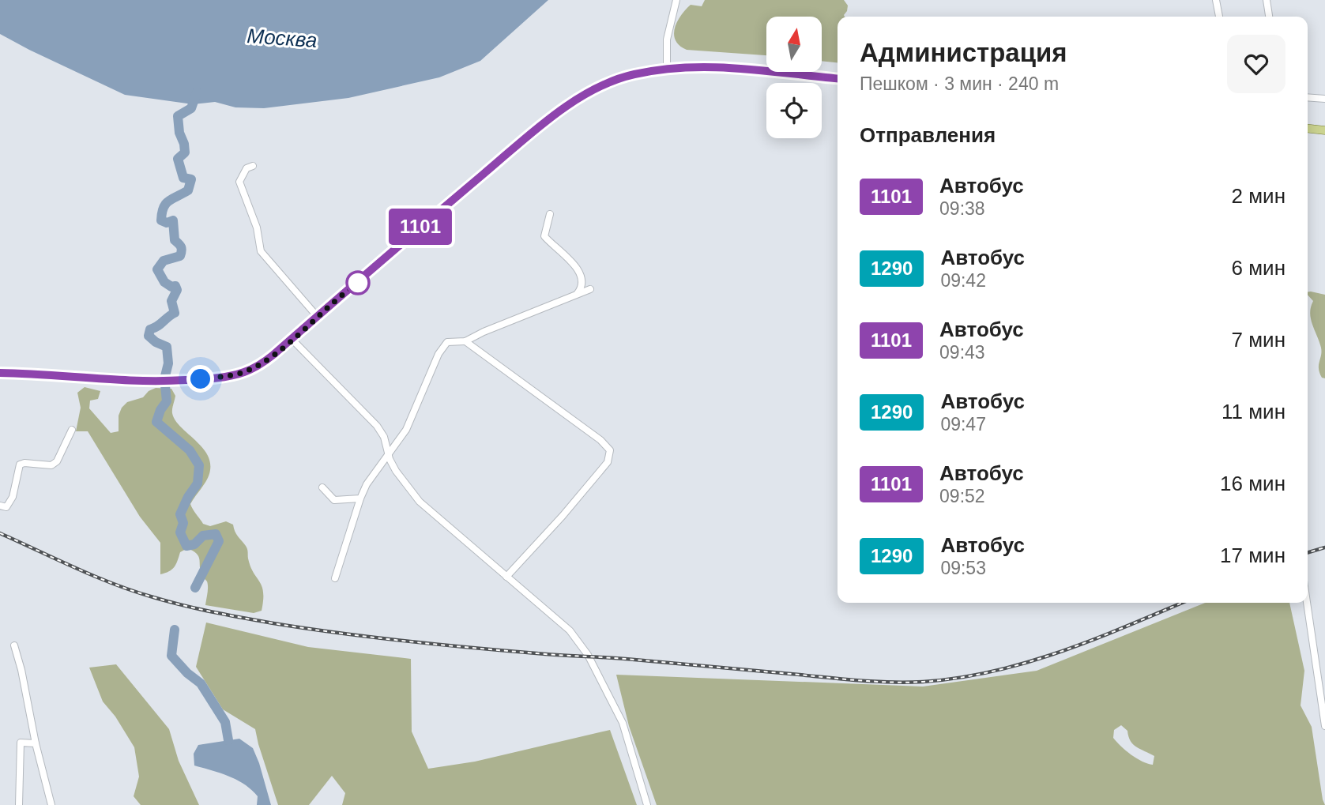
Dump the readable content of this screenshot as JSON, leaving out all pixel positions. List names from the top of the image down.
{
  "water": ["Москва"],
  "lines": ["bus line 1101"],
  "north": "top",
  "page": {
    "on_map": "1101",
    "heading": [
      ["Администрация", "Пешком · 3 мин · 240 m"],
      "Отправления"
    ],
    "list": [
      {
        "mark": "1101",
        "name": "Автобус",
        "note": "09:38",
        "value": "2 мин"
      },
      {
        "mark": "1290",
        "name": "Автобус",
        "note": "09:42",
        "value": "6 мин"
      },
      {
        "mark": "1101",
        "name": "Автобус",
        "note": "09:43",
        "value": "7 мин"
      },
      {
        "mark": "1290",
        "name": "Автобус",
        "note": "09:47",
        "value": "11 мин"
      },
      {
        "mark": "1101",
        "name": "Автобус",
        "note": "09:52",
        "value": "16 мин"
      },
      {
        "mark": "1290",
        "name": "Автобус",
        "note": "09:53",
        "value": "17 мин"
      }
    ]
  }
}
